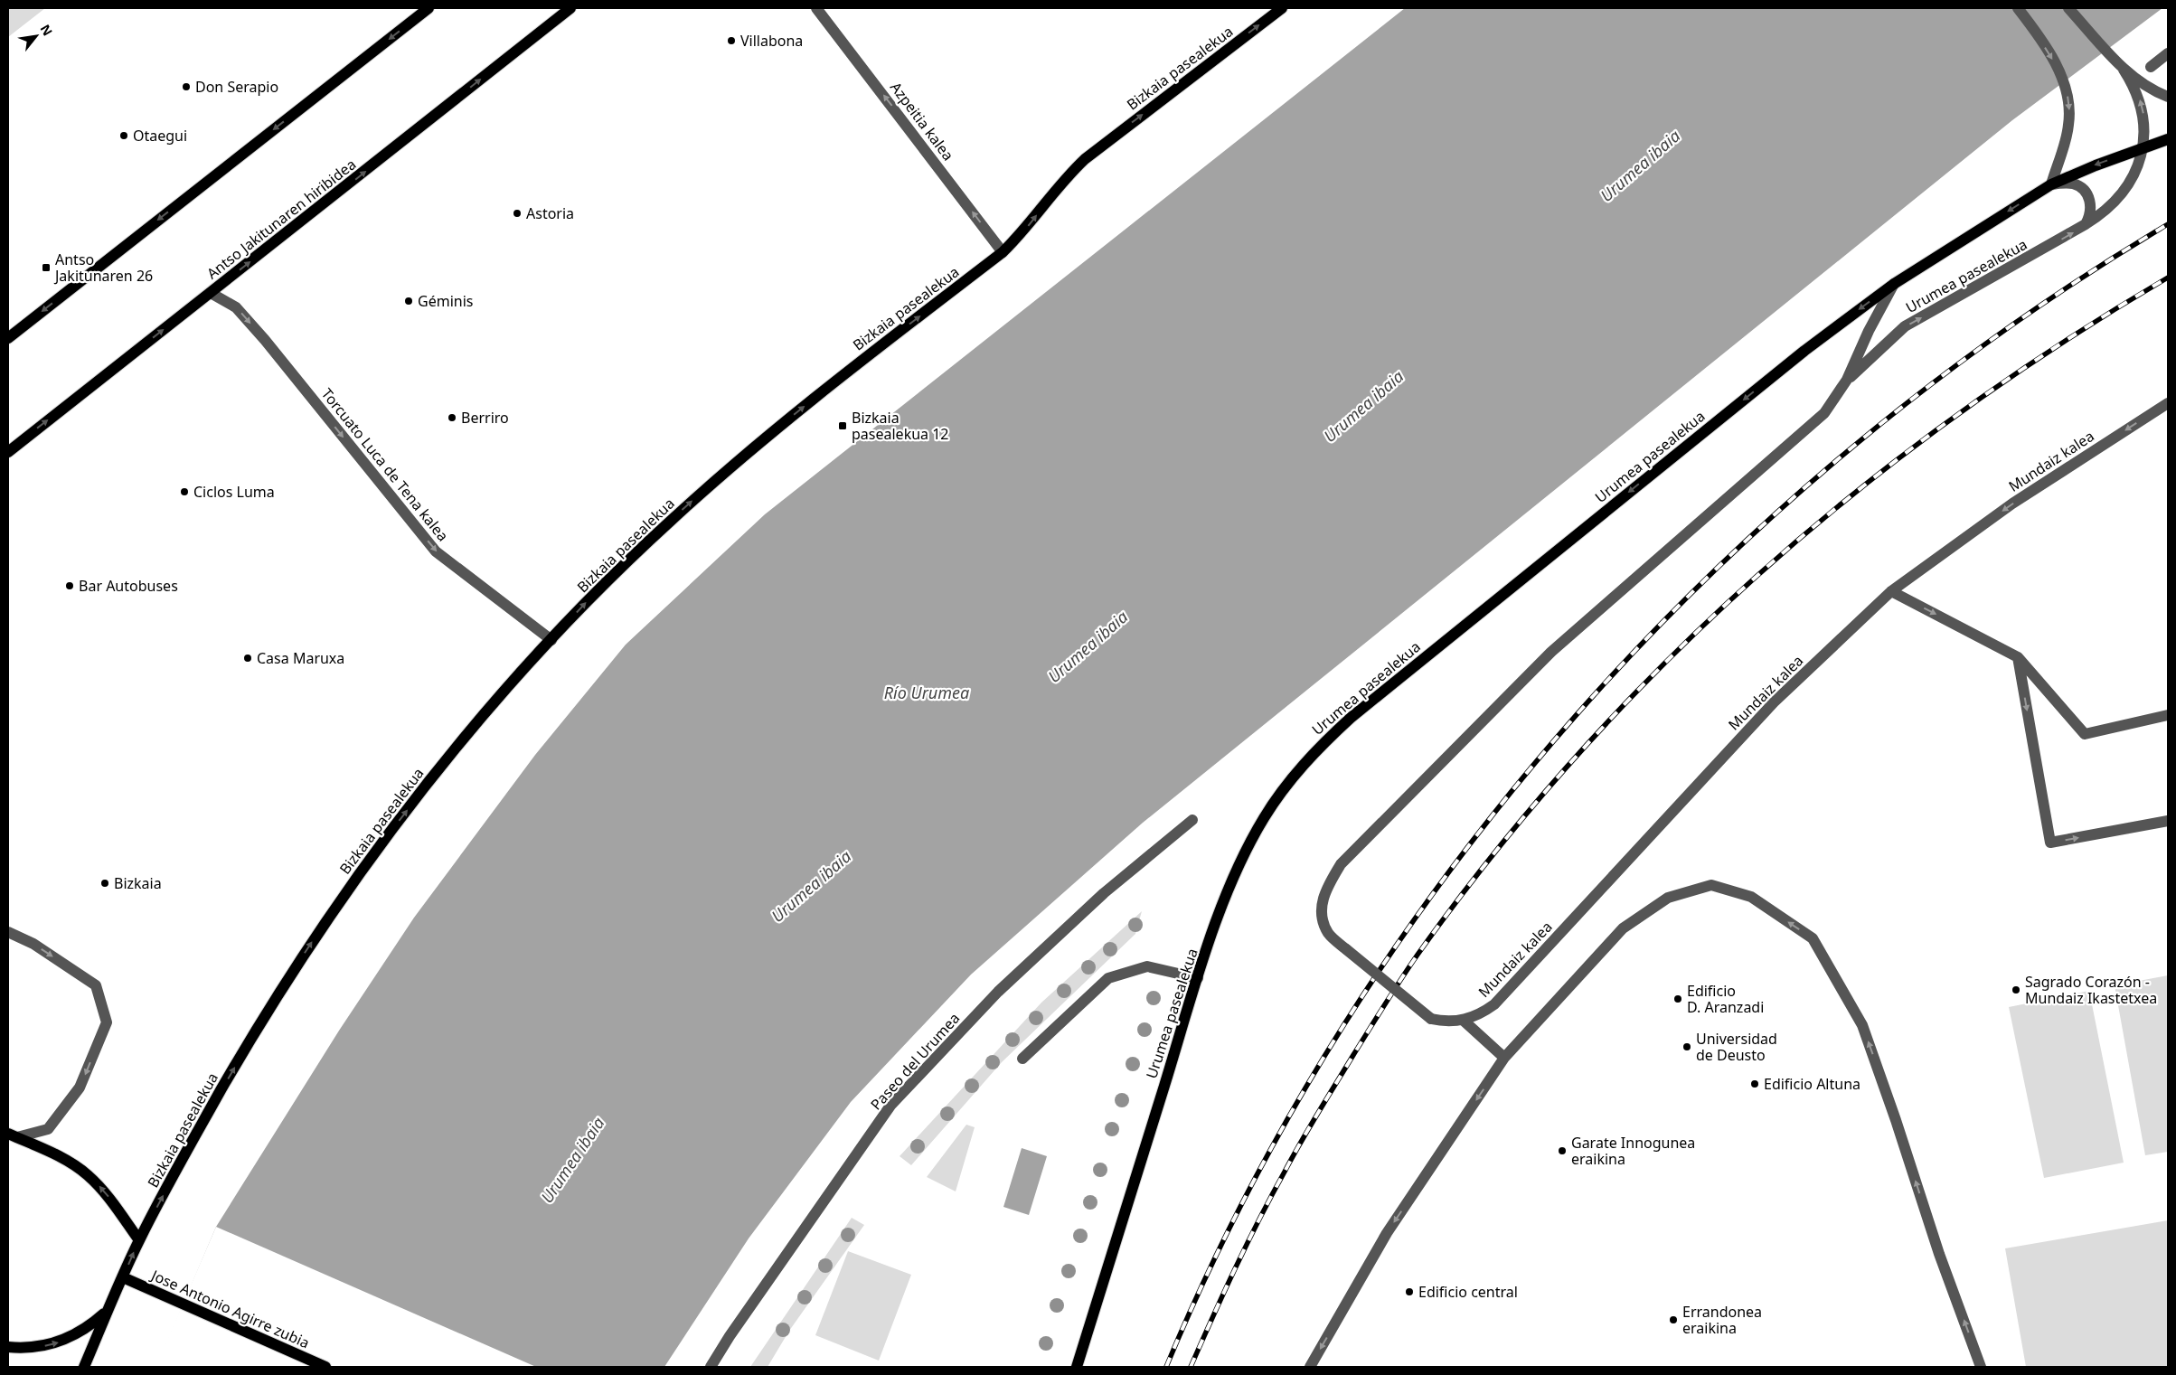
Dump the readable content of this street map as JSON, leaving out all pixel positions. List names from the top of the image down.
{
  "streets": {
    "main road": [
      "Bizkaia pasealekua",
      "Antso Jakitunaren hiribidea",
      "Urumea pasealekua",
      "Jose Antonio Agirre zubia"
    ],
    "street": [
      "Azpeitia kalea",
      "Mundaiz kalea",
      "Torcuato Luca de Tena kalea",
      "Paseo del Urumea"
    ]
  },
  "crossings": [
    ["Bizkaia pasealekua", "Azpeitia kalea"],
    ["Bizkaia pasealekua", "Torcuato Luca de Tena kalea"],
    ["Bizkaia pasealekua", "Jose Antonio Agirre zubia"],
    ["Antso Jakitunaren hiribidea", "Torcuato Luca de Tena kalea"],
    ["Urumea pasealekua", "Mundaiz kalea"]
  ],
  "one_way": ["Bizkaia pasealekua", "Azpeitia kalea", "Torcuato Luca de Tena kalea"],
  "water": ["Urumea ibaia", "Río Urumea"],
  "places": {
    "other": [
      "Villabona",
      "Don Serapio",
      "Otaegui",
      "Astoria",
      "Géminis",
      "Berriro",
      "Ciclos Luma",
      "Bar Autobuses",
      "Casa Maruxa",
      "Bizkaia",
      "Sagrado Corazón - Mundaiz Ikastetxea",
      "Edificio D. Aranzadi",
      "Universidad de Deusto",
      "Edificio Altuna",
      "Garate Innogunea eraikina",
      "Edificio central",
      "Errandonea eraikina"
    ],
    "transit": ["Antso Jakitunaren 26", "Bizkaia pasealekua 12"]
  },
  "north": "top right"
}
